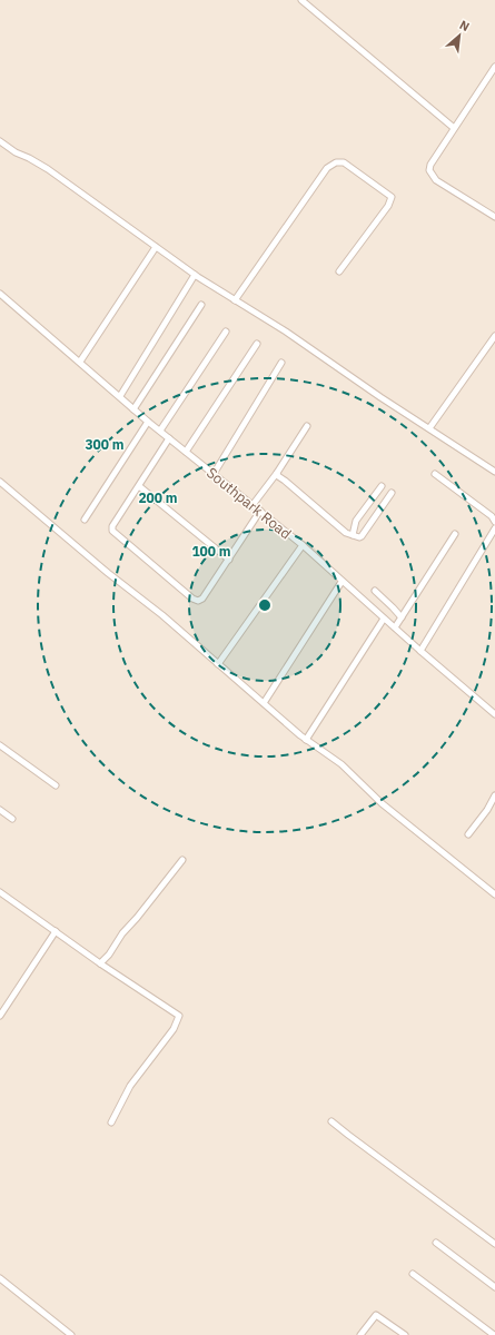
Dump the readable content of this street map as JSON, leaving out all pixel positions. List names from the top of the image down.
{
  "streets": {
    "street": ["Southpark Road"]
  },
  "north": "top right",
  "rings": ["300 m", "200 m", "100 m"]
}
